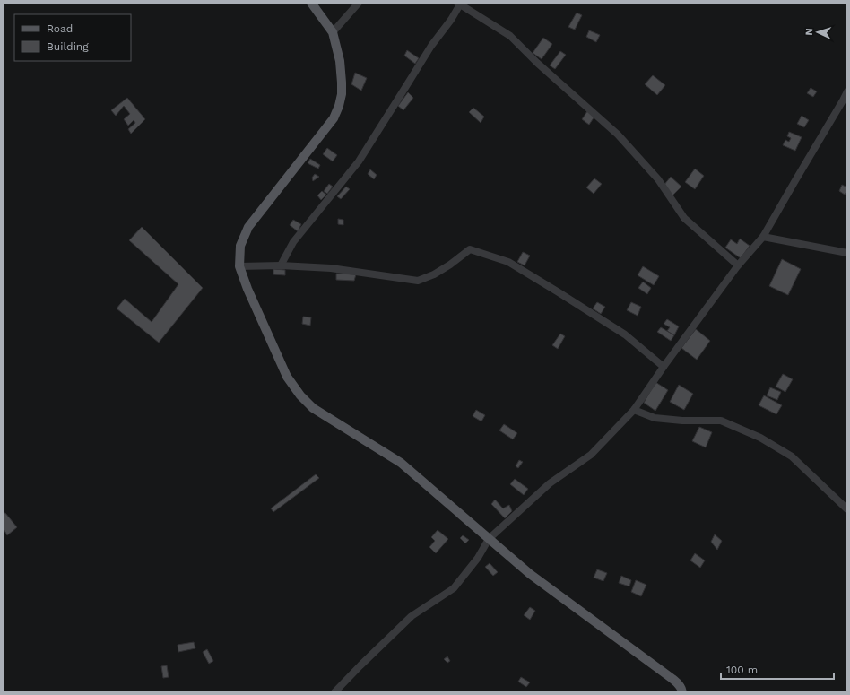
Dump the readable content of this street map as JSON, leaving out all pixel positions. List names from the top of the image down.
{
  "legend": ["Road", "Building"],
  "scale_bar": "100 m",
  "north": "left"
}
